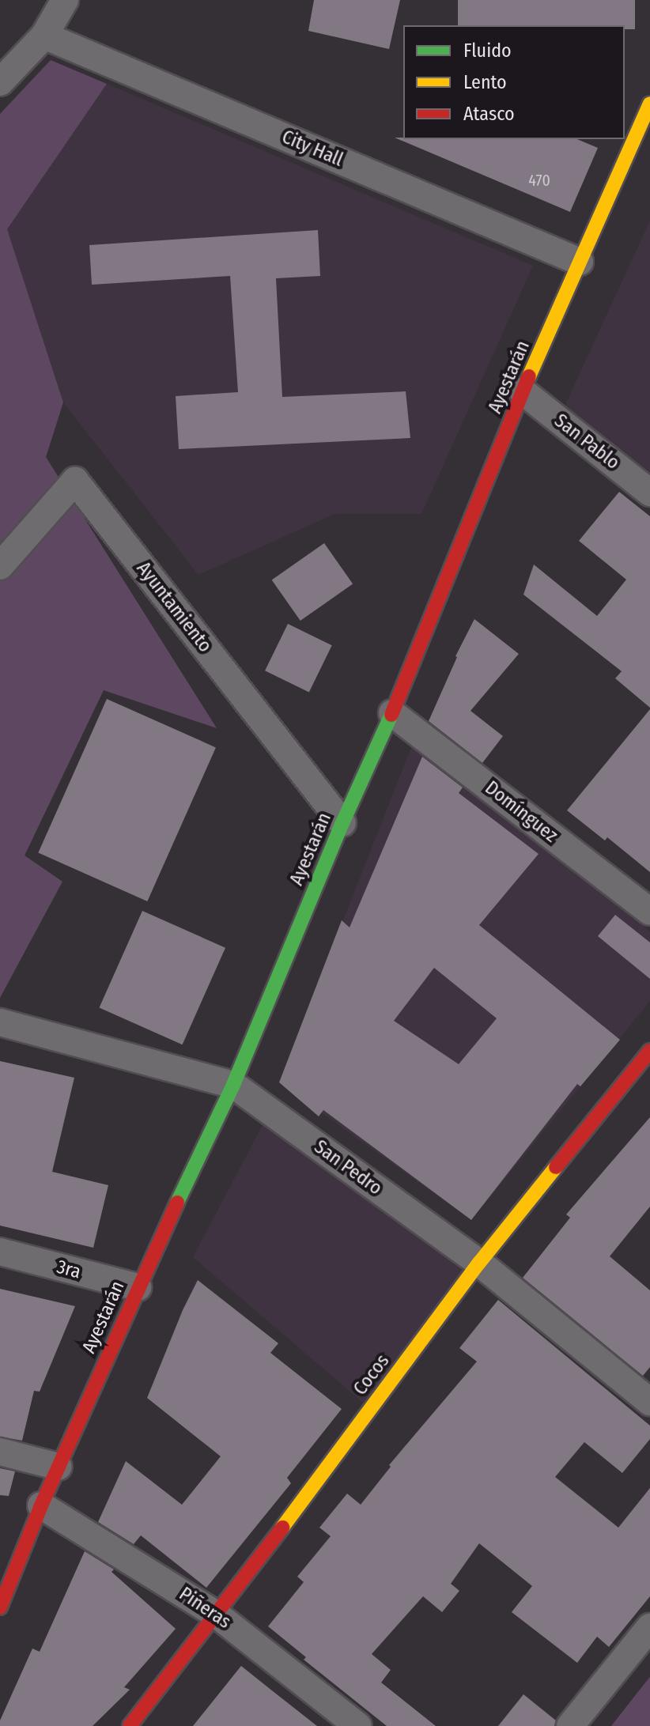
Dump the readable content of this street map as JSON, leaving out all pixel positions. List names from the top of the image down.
{
  "streets": {
    "main road": ["Ayestarán", "Cocos"],
    "street": [
      "City Hall",
      "San Pablo",
      "Ayuntamiento",
      "Domínguez",
      "San Pedro",
      "3ra",
      "Piñeras"
    ]
  },
  "crossings": [
    ["City Hall", "Ayestarán"],
    ["Ayestarán", "San Pablo"],
    ["Ayestarán", "Ayuntamiento"],
    ["Ayestarán", "Domínguez"],
    ["Ayestarán", "San Pedro"],
    ["Ayestarán", "3ra"],
    ["Ayestarán", "Piñeras"],
    ["San Pedro", "Cocos"],
    ["Cocos", "Piñeras"]
  ],
  "house_numbers": ["470"],
  "legend": ["Fluido", "Lento", "Atasco"]
}
